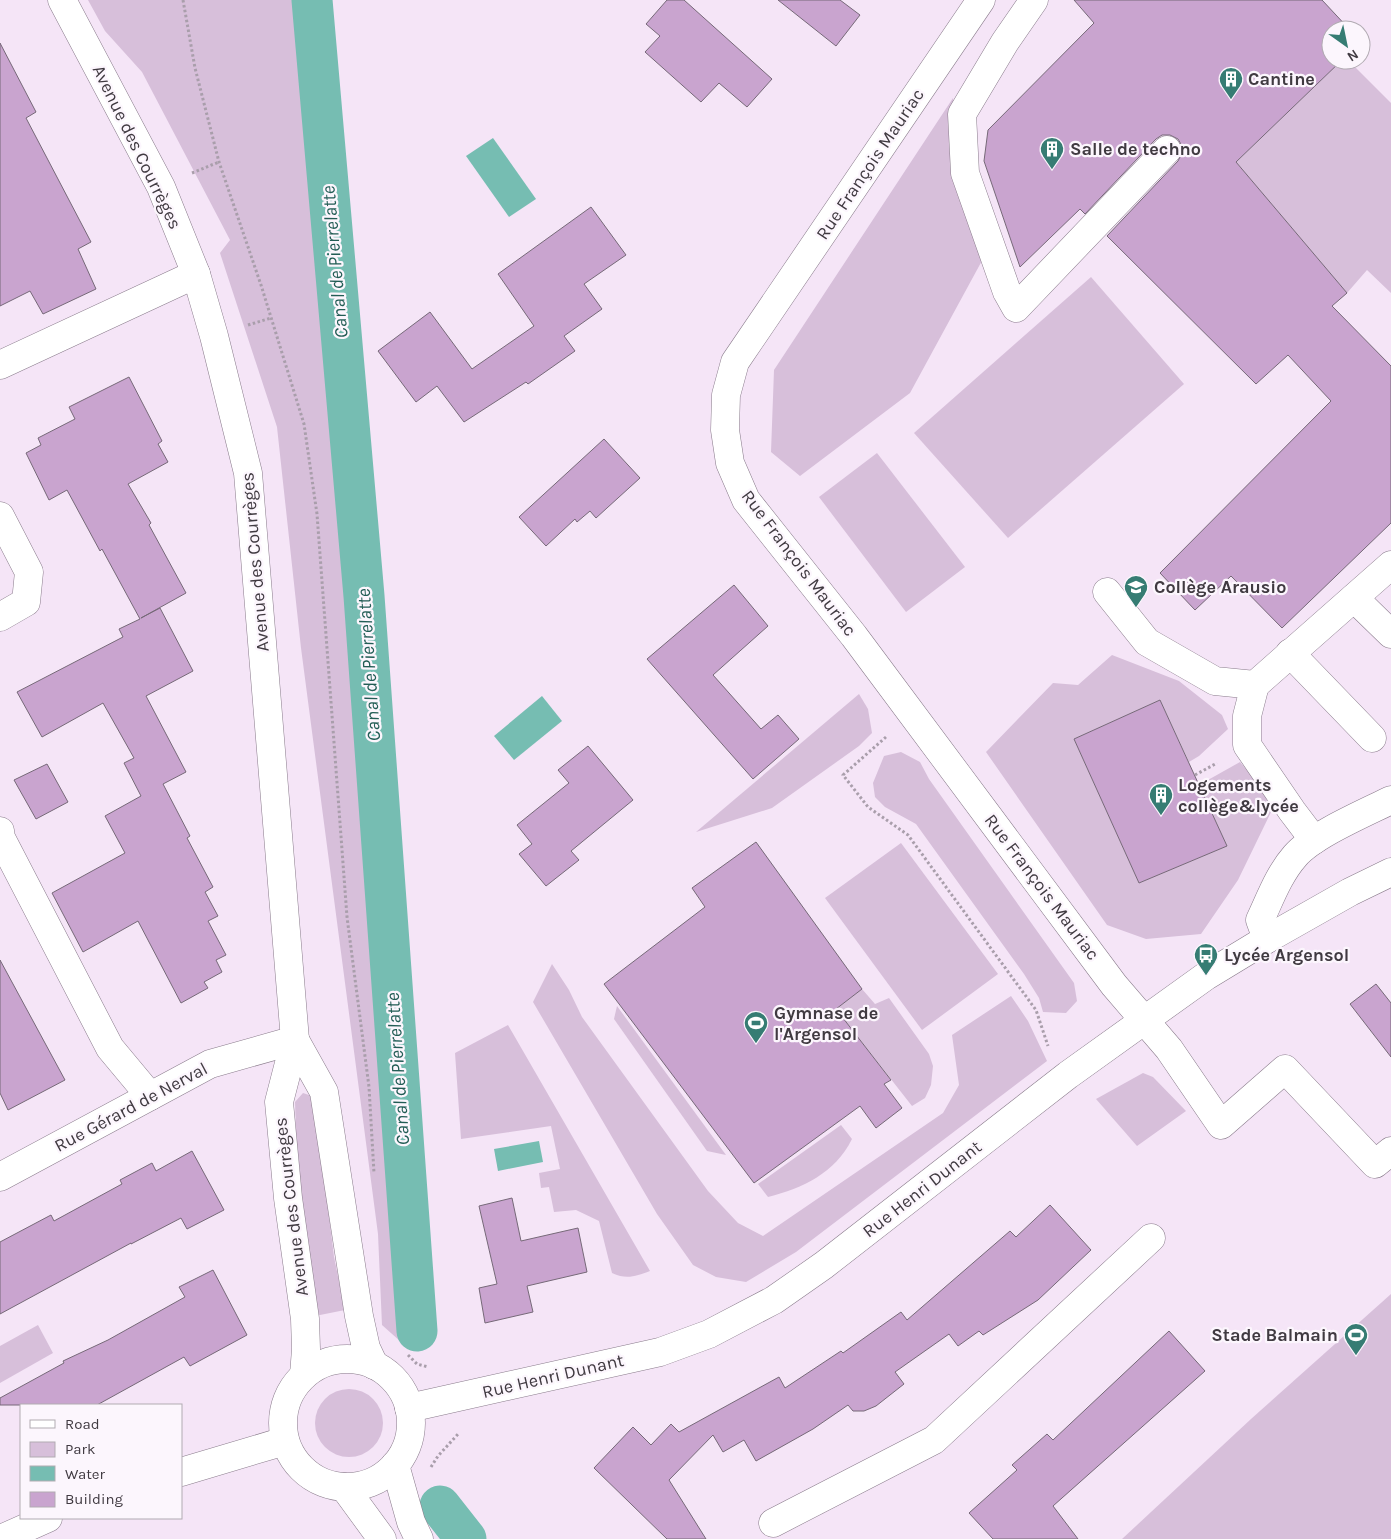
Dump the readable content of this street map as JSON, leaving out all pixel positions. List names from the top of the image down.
{
  "streets": {
    "street": [
      "Avenue des Courrèges",
      "Rue François Mauriac",
      "Rue Gérard de Nerval",
      "Rue Henri Dunant"
    ]
  },
  "crossings": [
    ["Avenue des Courrèges", "Rue Gérard de Nerval"],
    ["Avenue des Courrèges", "Rue Henri Dunant"],
    ["Rue François Mauriac", "Rue Henri Dunant"]
  ],
  "water": ["Canal de Pierrelatte"],
  "places": {
    "building": ["Cantine", "Salle de techno", "Logements collège&lycée"],
    "school or university": ["Collège Arausio"],
    "bus stop": ["Lycée Argensol"],
    "sports": ["Gymnase de l'Argensol", "Stade Balmain"]
  },
  "legend": [
    "Road",
    "Park",
    "Water",
    "Building"
  ],
  "north": "bottom right"
}
